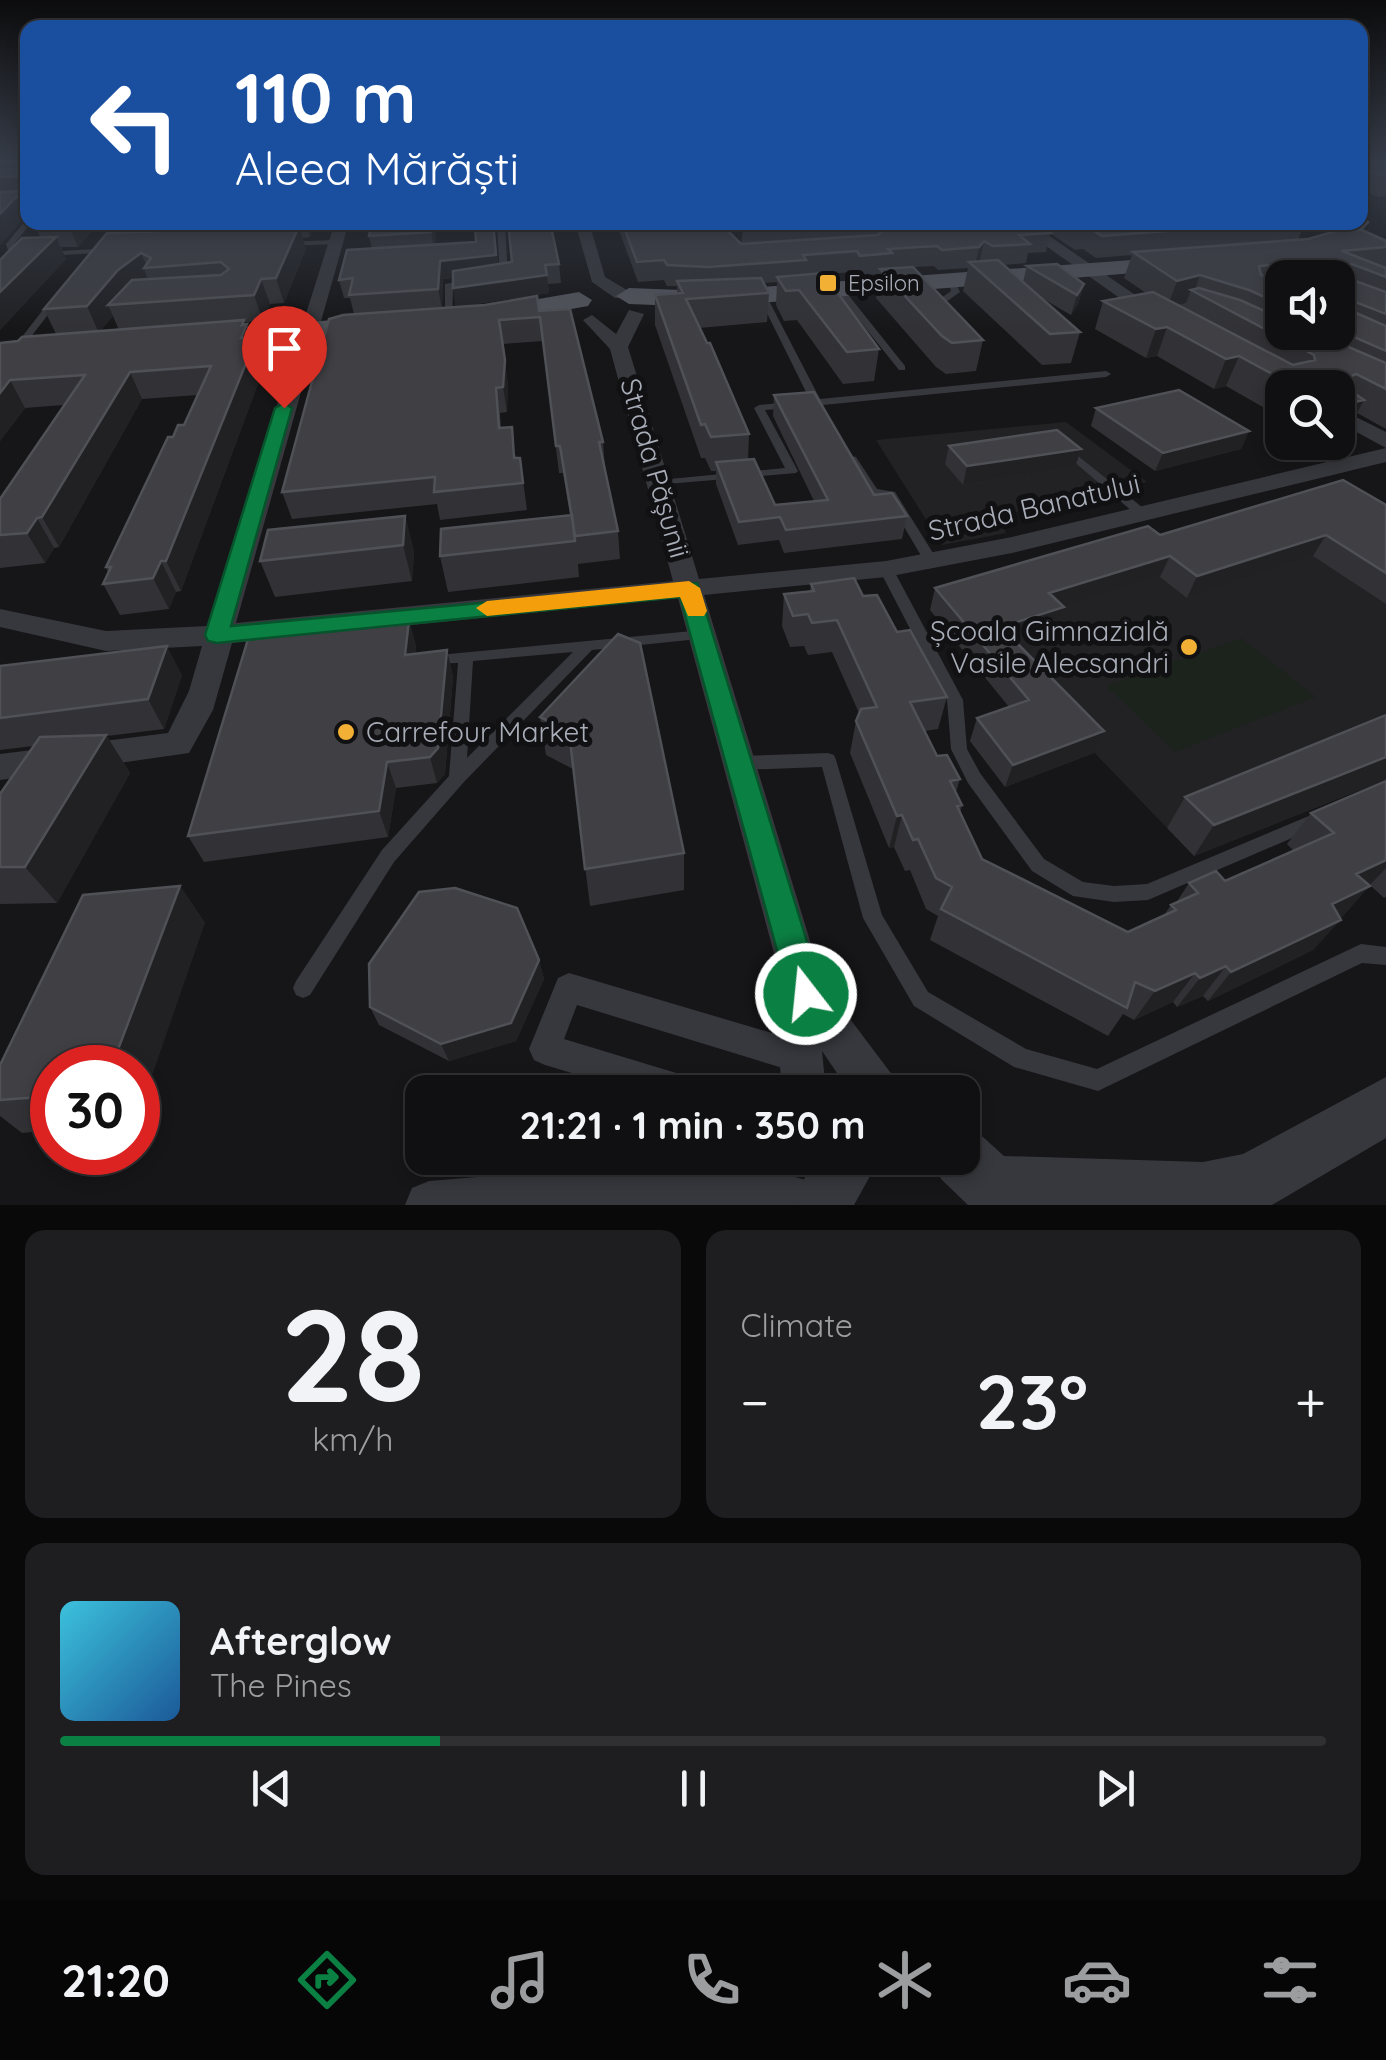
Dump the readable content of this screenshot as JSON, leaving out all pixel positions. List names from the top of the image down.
{
  "streets": {
    "street": ["Strada Pășunii", "Strada Banatului"]
  },
  "crossings": [
    ["Strada Pășunii", "Strada Banatului"]
  ],
  "places": {
    "transit": ["Epsilon"],
    "other": ["Școala Gimnazială Vasile Alecsandri", "Carrefour Market"]
  },
  "page": {
    "turn": ["110 m", "Aleea Mărăști"],
    "limit": "30",
    "trip": "21:21 · 1 min · 350 m",
    "tile": [
      ["28", "km/h"],
      "Climate"
    ],
    "heat": ["−", "23°", "+"],
    "song": ["Afterglow", "The Pines"],
    "tabs": "21:20"
  }
}
